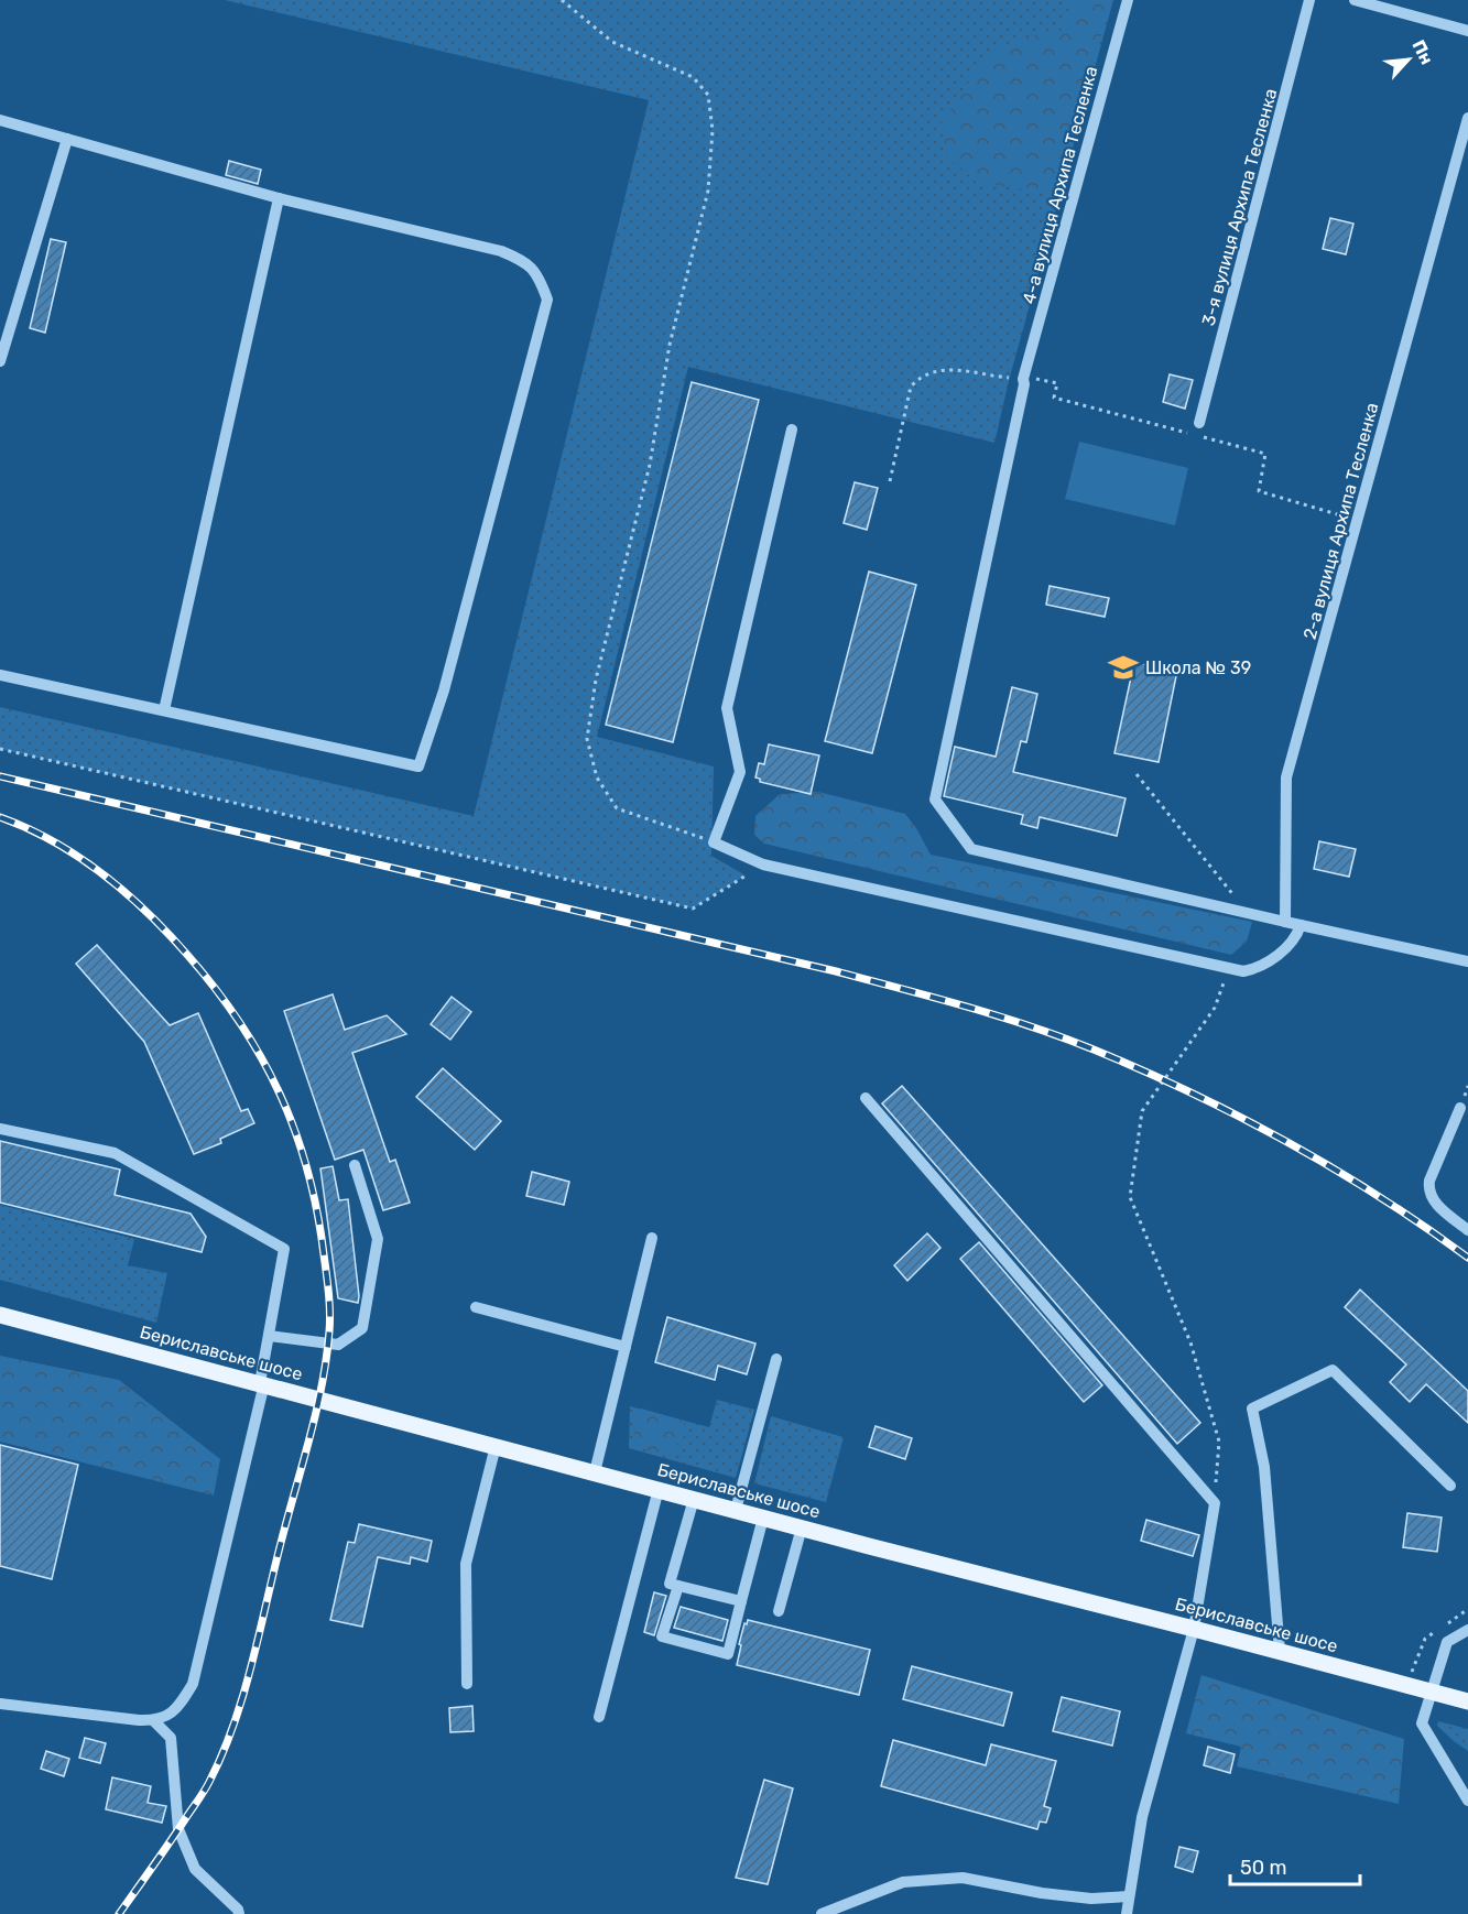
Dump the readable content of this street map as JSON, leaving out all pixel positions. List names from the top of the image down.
{
  "streets": {
    "main road": ["Бериславське шосе"],
    "street": ["4-а вулиця Архипа Тесленка", "3-я вулиця Архипа Тесленка", "2-а вулиця Архипа Тесленка"]
  },
  "crossings": [
    ["4-а вулиця Архипа Тесленка", "2-а вулиця Архипа Тесленка"]
  ],
  "places": {
    "school or university": ["Школа № 39"]
  },
  "scale_bar": "50 m",
  "north": "top right"
}
